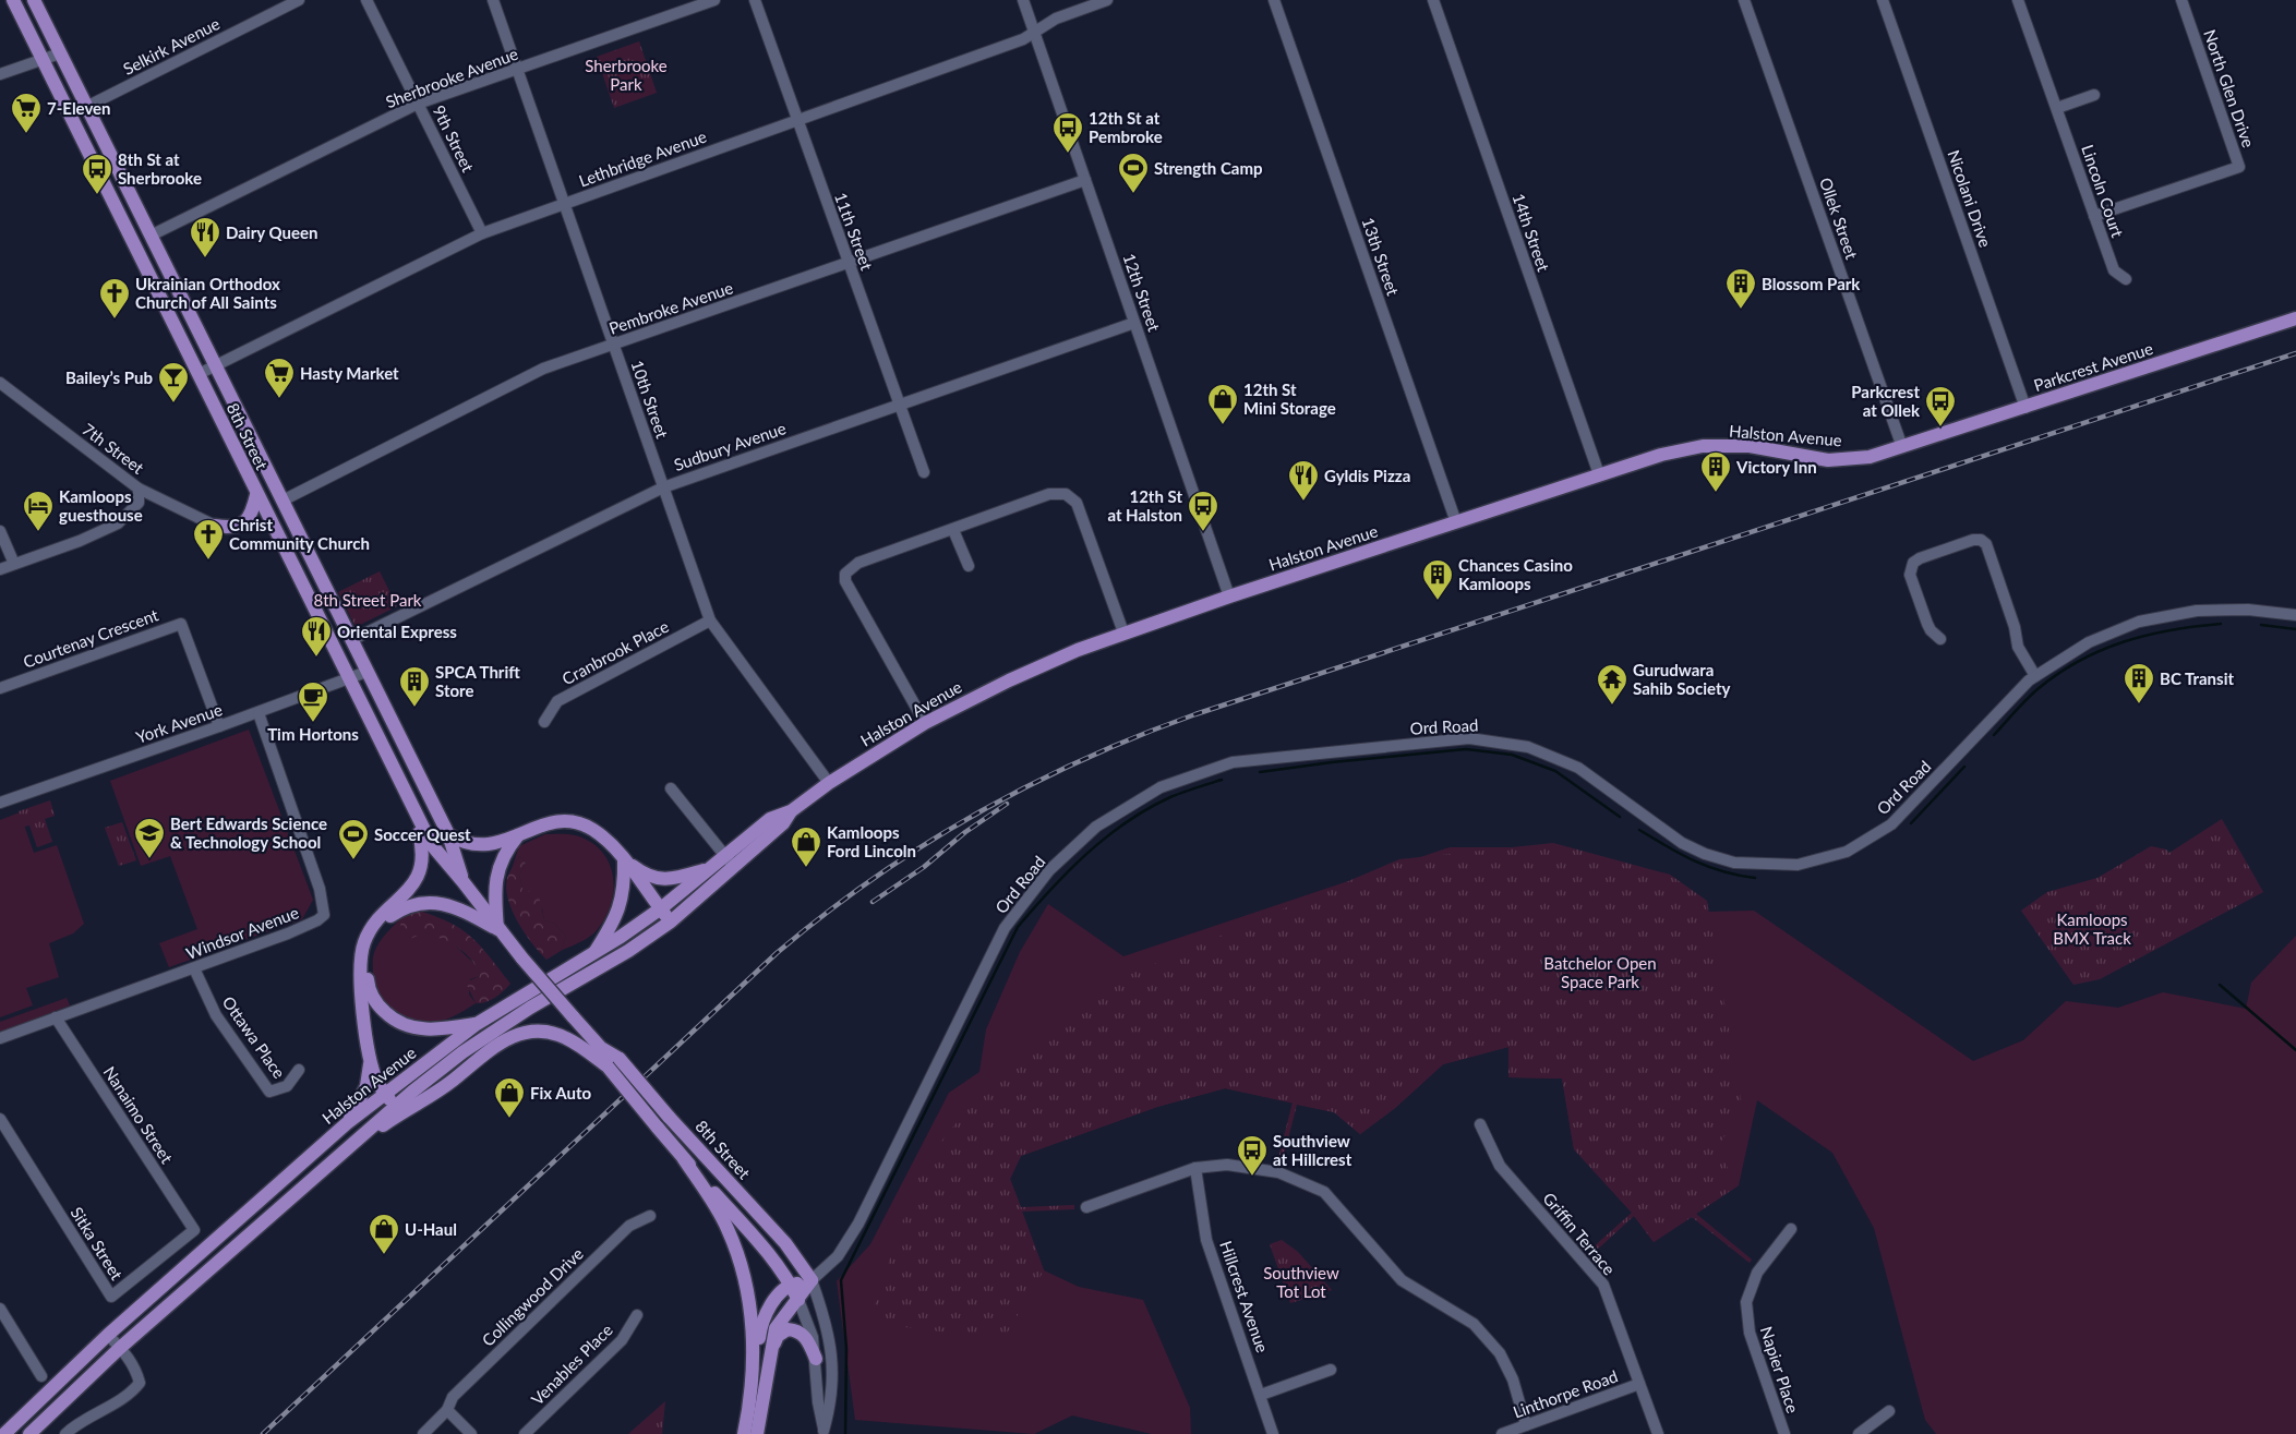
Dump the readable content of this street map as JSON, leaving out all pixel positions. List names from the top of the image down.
{
  "streets": {
    "main road": ["Parkcrest Avenue", "Halston Avenue", "8th Street"],
    "street": [
      "Selkirk Avenue",
      "Sherbrooke Avenue",
      "North Glen Drive",
      "9th Street",
      "Lethbridge Avenue",
      "Lincoln Court",
      "Nicolani Drive",
      "Ollek Street",
      "11th Street",
      "14th Street",
      "13th Street",
      "12th Street",
      "Pembroke Avenue",
      "10th Street",
      "Sudbury Avenue",
      "7th Street",
      "Courtenay Crescent",
      "Cranbrook Place",
      "York Avenue",
      "Ord Road",
      "Windsor Avenue",
      "Ottawa Place",
      "Nanaimo Street",
      "Griffin Terrace",
      "Sitka Street",
      "Collingwood Drive",
      "Hillcrest Avenue",
      "Venables Place",
      "Napier Place",
      "Linthorpe Road"
    ]
  },
  "crossings": [
    ["Selkirk Avenue", "8th Street"],
    ["Sherbrooke Avenue", "9th Street"],
    ["Sherbrooke Avenue", "10th Street"],
    ["Sherbrooke Avenue", "8th Street"],
    ["North Glen Drive", "Lincoln Court"],
    ["9th Street", "Lethbridge Avenue"],
    ["Lethbridge Avenue", "11th Street"],
    ["Lethbridge Avenue", "12th Street"],
    ["Lethbridge Avenue", "10th Street"],
    ["Lethbridge Avenue", "8th Street"],
    ["Nicolani Drive", "Parkcrest Avenue"],
    ["Ollek Street", "Parkcrest Avenue"],
    ["Ollek Street", "Halston Avenue"],
    ["11th Street", "Pembroke Avenue"],
    ["11th Street", "Sudbury Avenue"],
    ["14th Street", "Halston Avenue"],
    ["13th Street", "Halston Avenue"],
    ["12th Street", "Pembroke Avenue"],
    ["12th Street", "Halston Avenue"],
    ["12th Street", "Sudbury Avenue"],
    ["Pembroke Avenue", "10th Street"],
    ["Pembroke Avenue", "8th Street"],
    ["Parkcrest Avenue", "Halston Avenue"],
    ["10th Street", "Halston Avenue"],
    ["10th Street", "Sudbury Avenue"],
    ["10th Street", "Cranbrook Place"],
    ["8th Street", "Sudbury Avenue"],
    ["8th Street", "York Avenue"],
    ["8th Street", "Ord Road"],
    ["Courtenay Crescent", "York Avenue"],
    ["York Avenue", "Windsor Avenue"],
    ["Windsor Avenue", "Ottawa Place"],
    ["Windsor Avenue", "Nanaimo Street"],
    ["Nanaimo Street", "Sitka Street"],
    ["Griffin Terrace", "Linthorpe Road"]
  ],
  "parks": [
    "Sherbrooke Park",
    "8th Street Park",
    "Kamloops BMX Track",
    "Batchelor Open Space Park",
    "Southview Tot Lot"
  ],
  "places": {
    "supermarket": ["7-Eleven", "Hasty Market"],
    "bus stop": [
      "12th St at Pembroke",
      "8th St at Sherbrooke",
      "Parkcrest at Ollek",
      "12th St at Halston",
      "Southview at Hillcrest"
    ],
    "sports": ["Strength Camp", "Soccer Quest"],
    "restaurant": ["Dairy Queen", "Gyldis Pizza", "Oriental Express"],
    "building": [
      "Blossom Park",
      "Victory Inn",
      "Chances Casino Kamloops",
      "BC Transit",
      "SPCA Thrift Store"
    ],
    "church": ["Ukrainian Orthodox Church of All Saints", "Christ Community Church"],
    "bar": ["Bailey’s Pub"],
    "shop": [
      "12th St Mini Storage",
      "Kamloops Ford Lincoln",
      "Fix Auto",
      "U-Haul"
    ],
    "hotel": ["Kamloops guesthouse"],
    "temple": ["Gurudwara Sahib Society"],
    "cafe": ["Tim Hortons"],
    "school or university": ["Bert Edwards Science & Technology School"]
  }
}
